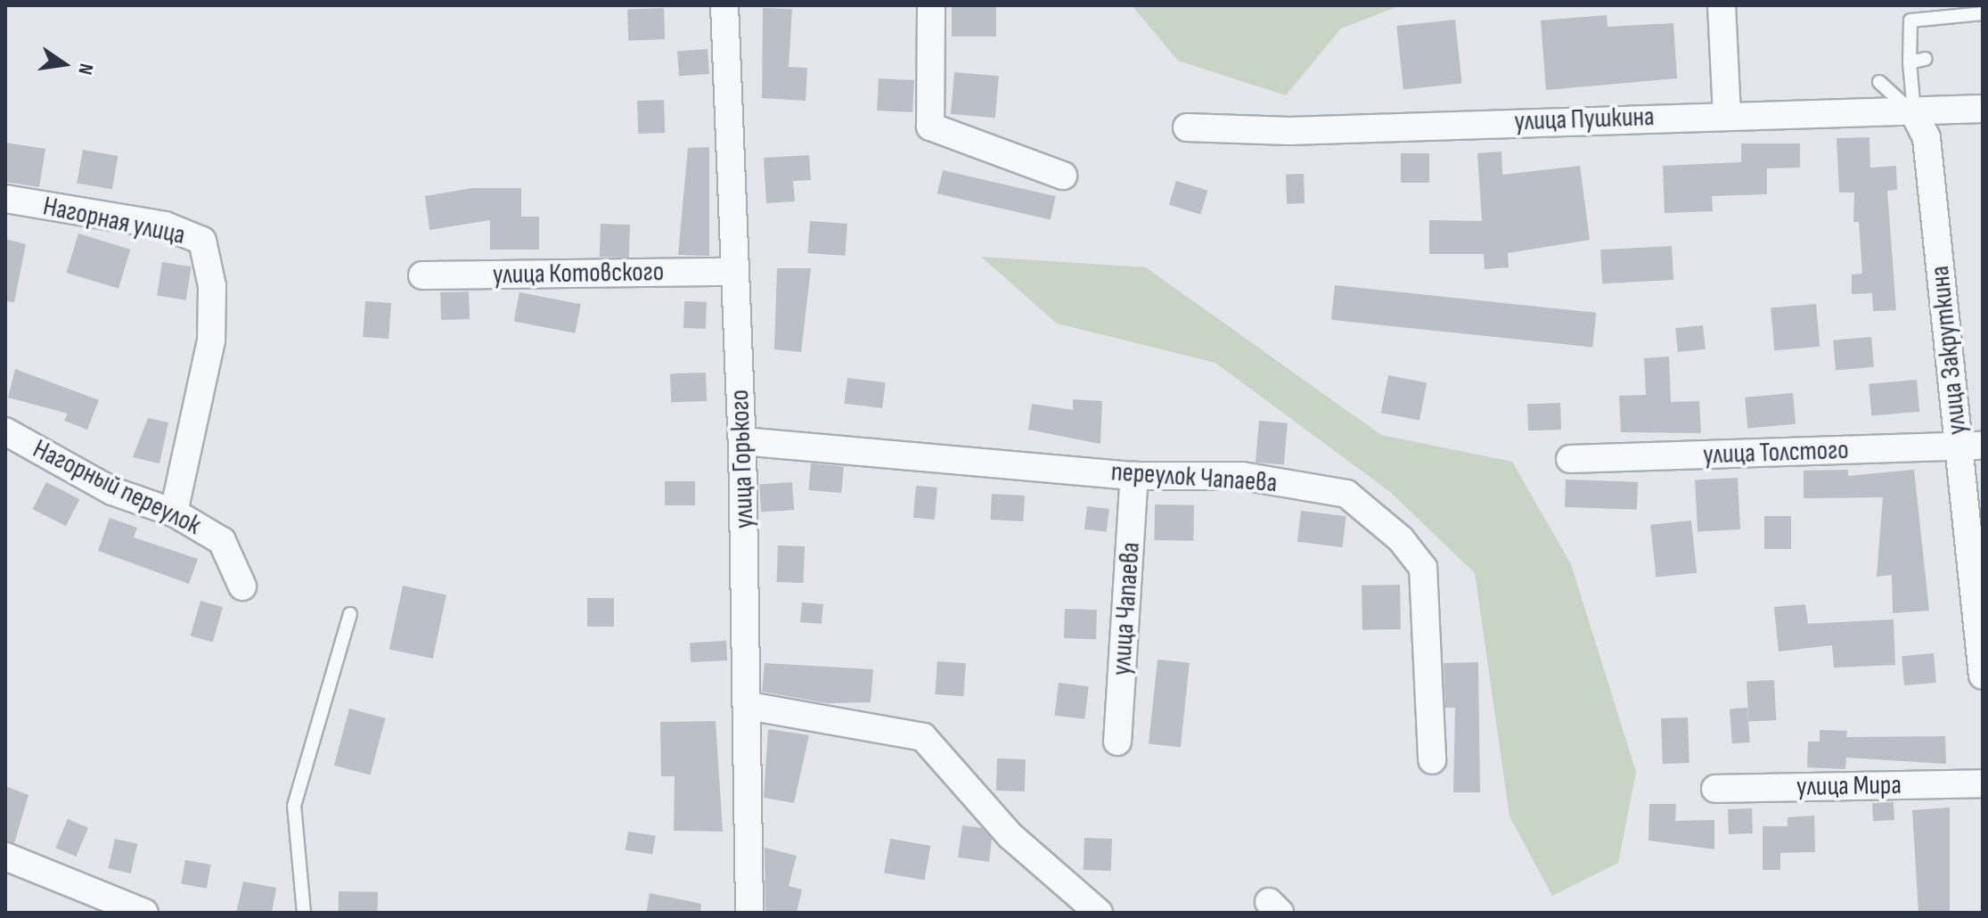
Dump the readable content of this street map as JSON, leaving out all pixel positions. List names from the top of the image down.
{
  "streets": {
    "street": [
      "улица Пушкина",
      "Нагорная улица",
      "улица Котовского",
      "улица Закруткина",
      "улица Толстого",
      "улица Горького",
      "переулок Чапаева",
      "Нагорный переулок",
      "улица Чапаева",
      "улица Мира"
    ]
  },
  "crossings": [
    ["улица Пушкина", "улица Закруткина"],
    ["Нагорная улица", "Нагорный переулок"],
    ["улица Котовского", "улица Горького"],
    ["улица Закруткина", "улица Толстого"],
    ["улица Горького", "переулок Чапаева"],
    ["переулок Чапаева", "улица Чапаева"]
  ],
  "north": "right"
}
